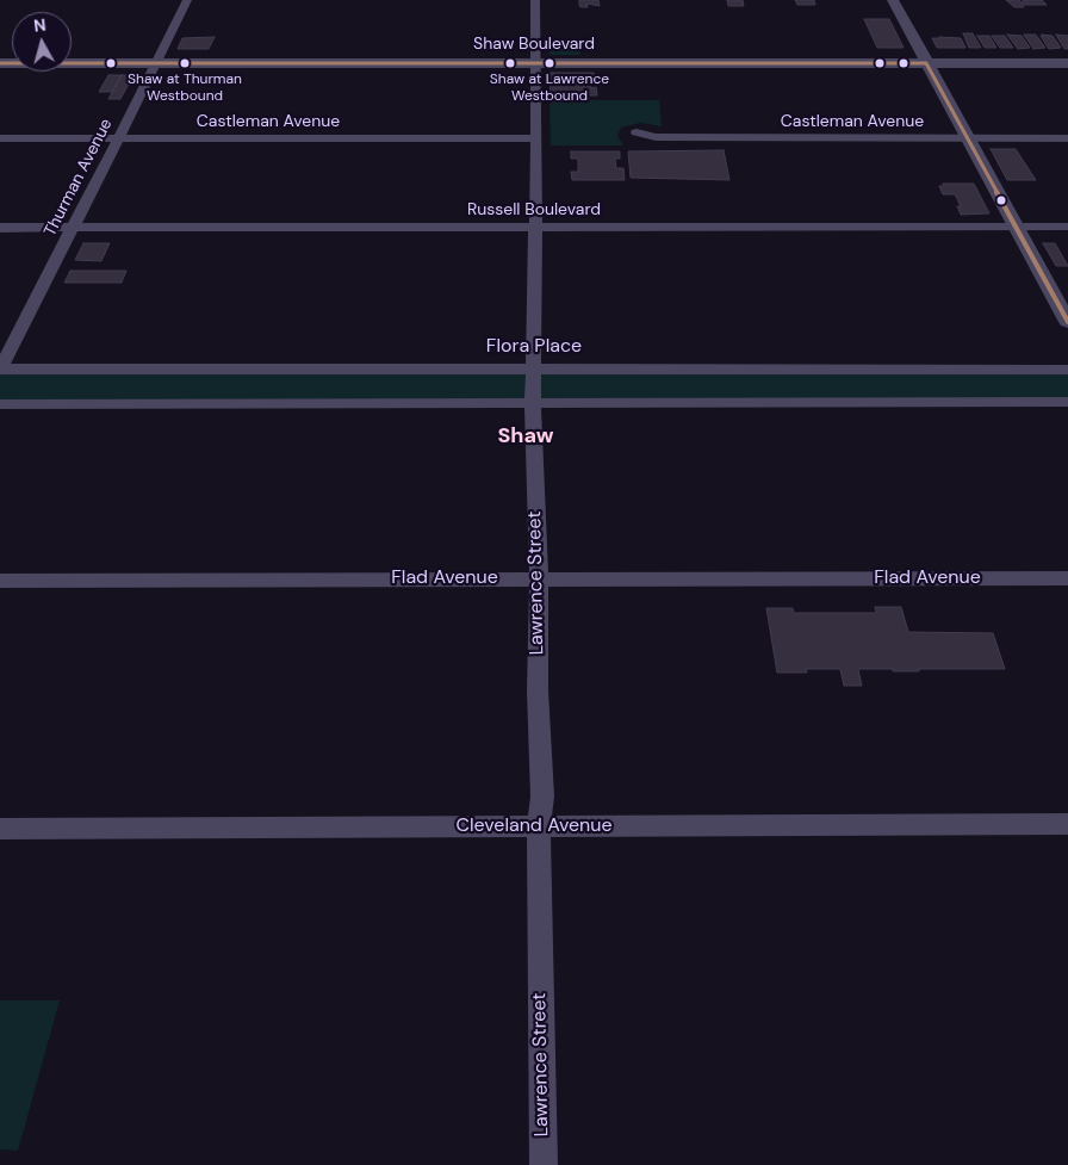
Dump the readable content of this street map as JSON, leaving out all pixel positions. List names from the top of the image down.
{
  "streets": {
    "street": [
      "Shaw Boulevard",
      "Castleman Avenue",
      "Thurman Avenue",
      "Russell Boulevard",
      "Flora Place",
      "Flad Avenue",
      "Lawrence Street",
      "Cleveland Avenue"
    ]
  },
  "crossings": [
    ["Shaw Boulevard", "Thurman Avenue"],
    ["Shaw Boulevard", "Lawrence Street"],
    ["Castleman Avenue", "Thurman Avenue"],
    ["Castleman Avenue", "Lawrence Street"],
    ["Thurman Avenue", "Russell Boulevard"],
    ["Thurman Avenue", "Flora Place"],
    ["Russell Boulevard", "Lawrence Street"],
    ["Flora Place", "Lawrence Street"],
    ["Flad Avenue", "Lawrence Street"],
    ["Lawrence Street", "Cleveland Avenue"]
  ],
  "districts": ["Shaw"],
  "places": ["Shaw at Thurman Westbound", "Shaw at Lawrence Westbound"],
  "north": "top"
}
